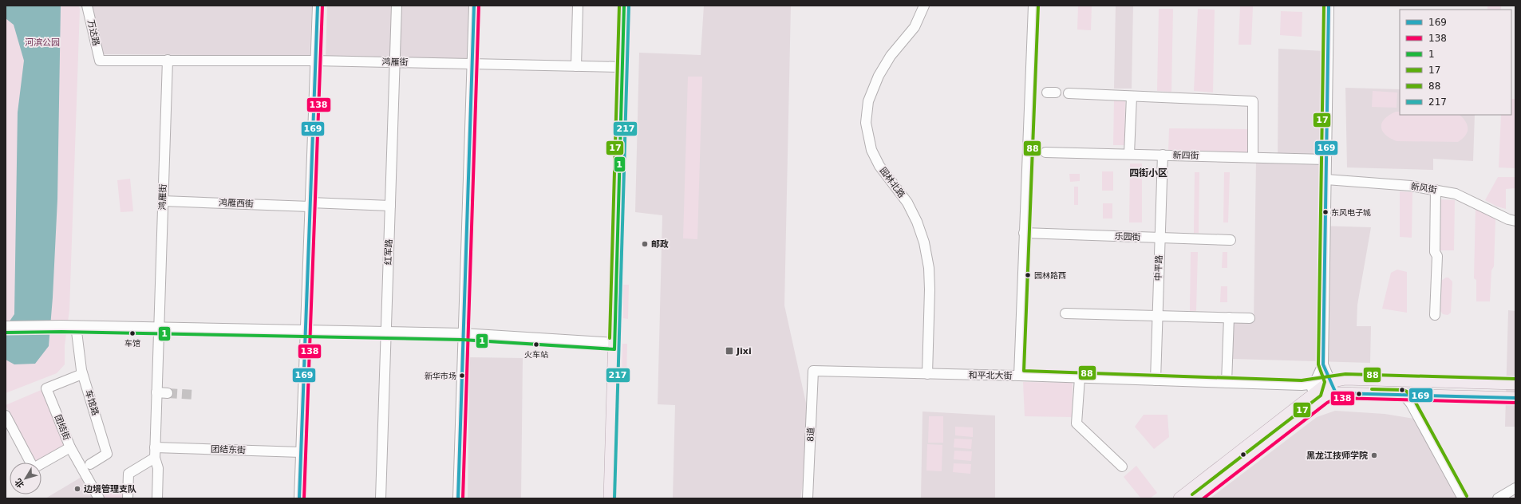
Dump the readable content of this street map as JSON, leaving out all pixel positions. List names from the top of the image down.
{
  "streets": {
    "main road": ["和平北大街"],
    "street": [
      "万达路",
      "鸿雁街",
      "新四街",
      "园林北路",
      "新风街",
      "鸿雁西街",
      "乐园街",
      "红军路",
      "中平路",
      "车馆路",
      "团结街",
      "8道",
      "团结东街"
    ]
  },
  "crossings": [
    ["万达路", "鸿雁街"],
    ["鸿雁街", "鸿雁西街"],
    ["鸿雁街", "红军路"],
    ["鸿雁街", "团结东街"],
    ["新四街", "中平路"],
    ["园林北路", "和平北大街"],
    ["鸿雁西街", "红军路"],
    ["乐园街", "中平路"],
    ["中平路", "和平北大街"],
    ["和平北大街", "8道"],
    ["车馆路", "团结街"]
  ],
  "districts": ["四街小区"],
  "parks": ["河滨公园"],
  "places": {
    "other": [
      "东风电子城",
      "邮政",
      "园林路西",
      "车馆",
      "火车站",
      "新华市场",
      "黑龙江技师学院",
      "边境管理支队"
    ],
    "transit": ["Jixi"]
  },
  "lines": [
    "transit line 169",
    "transit line 138",
    "transit line 1",
    "transit line 17",
    "transit line 88",
    "transit line 217"
  ],
  "legend": [
    "169",
    "138",
    "1",
    "17",
    "88",
    "217"
  ],
  "north": "bottom left"
}
